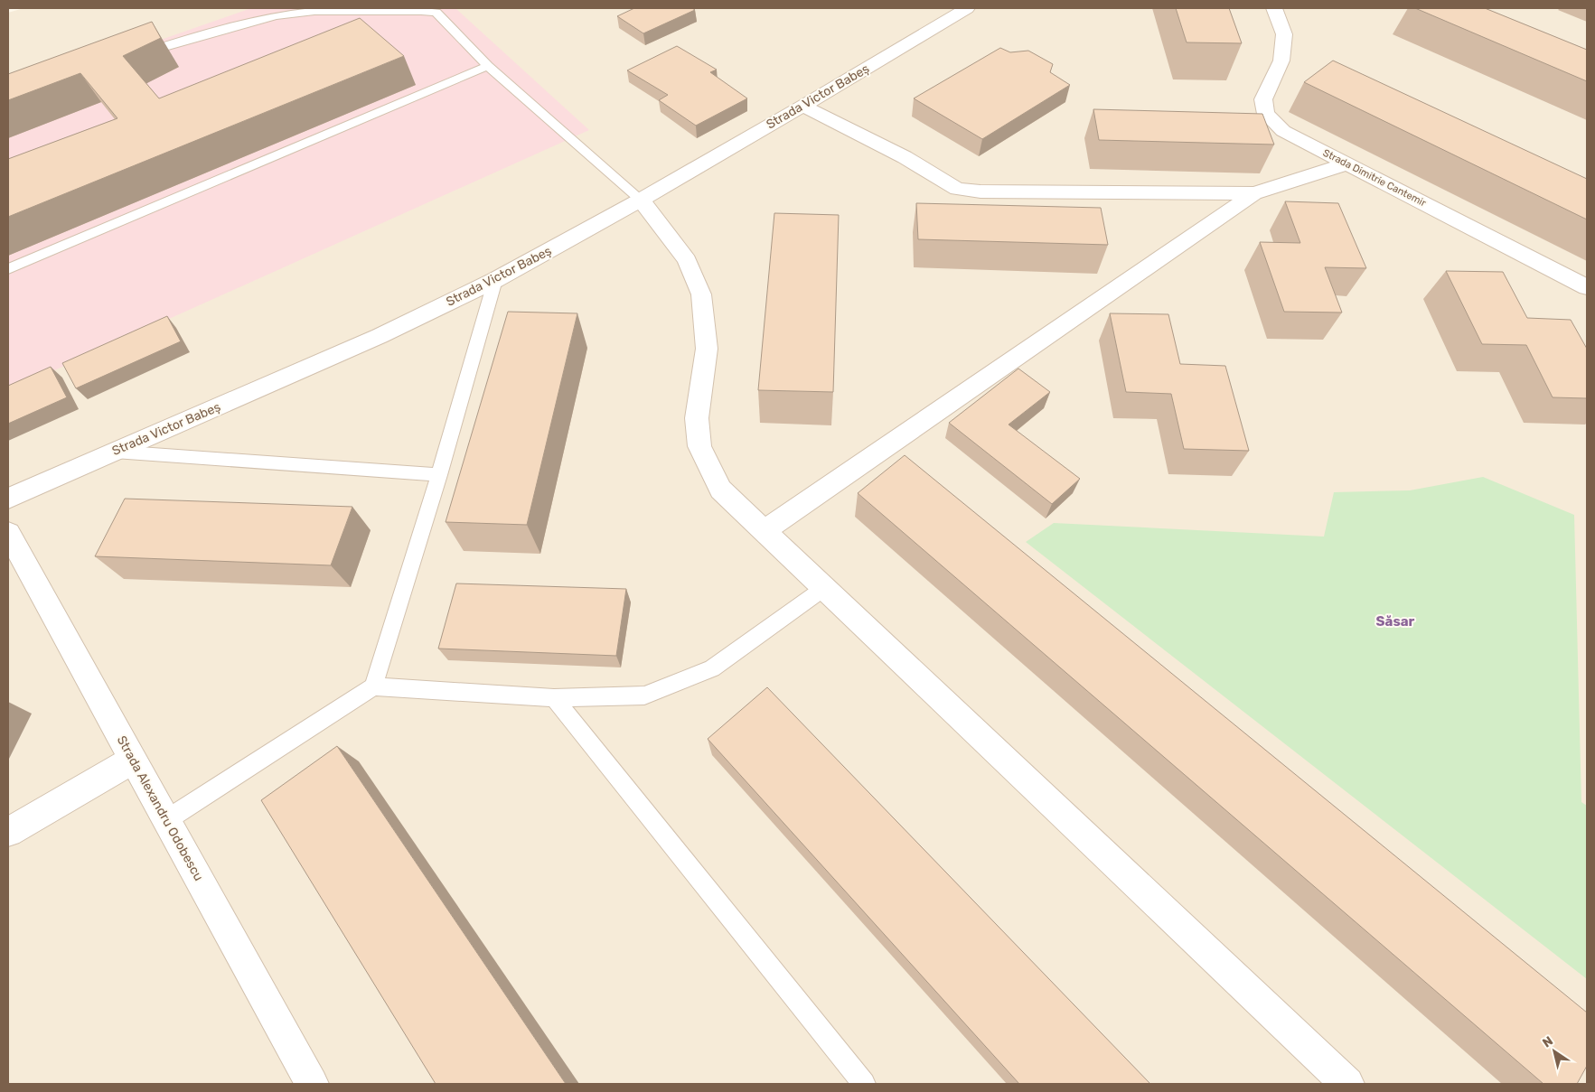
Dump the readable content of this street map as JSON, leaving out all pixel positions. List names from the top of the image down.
{
  "streets": {
    "street": ["Strada Victor Babeș", "Strada Dimitrie Cantemir", "Strada Alexandru Odobescu"]
  },
  "districts": ["Săsar"],
  "north": "top left"
}
